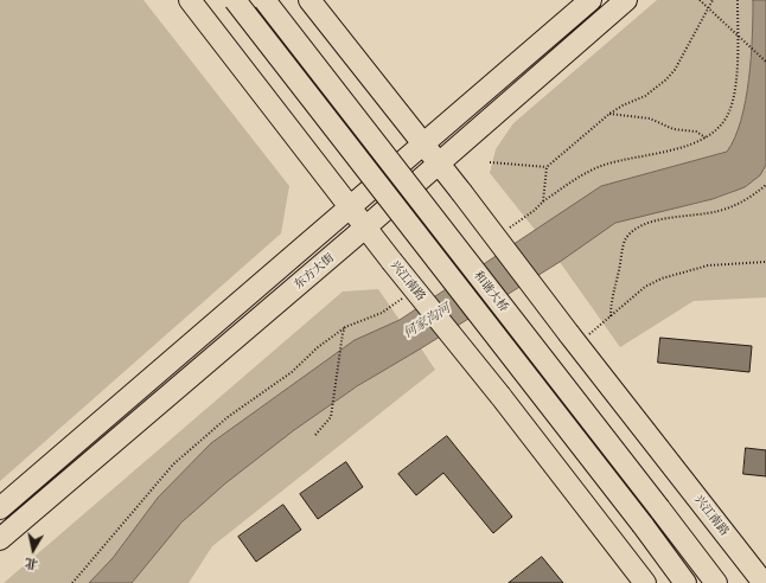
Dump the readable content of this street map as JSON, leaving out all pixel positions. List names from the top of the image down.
{
  "streets": {
    "main road": ["东方大街", "兴江南路", "和谐大桥"]
  },
  "crossings": [
    ["东方大街", "兴江南路"]
  ],
  "water": ["何家沟河"],
  "north": "bottom"
}
